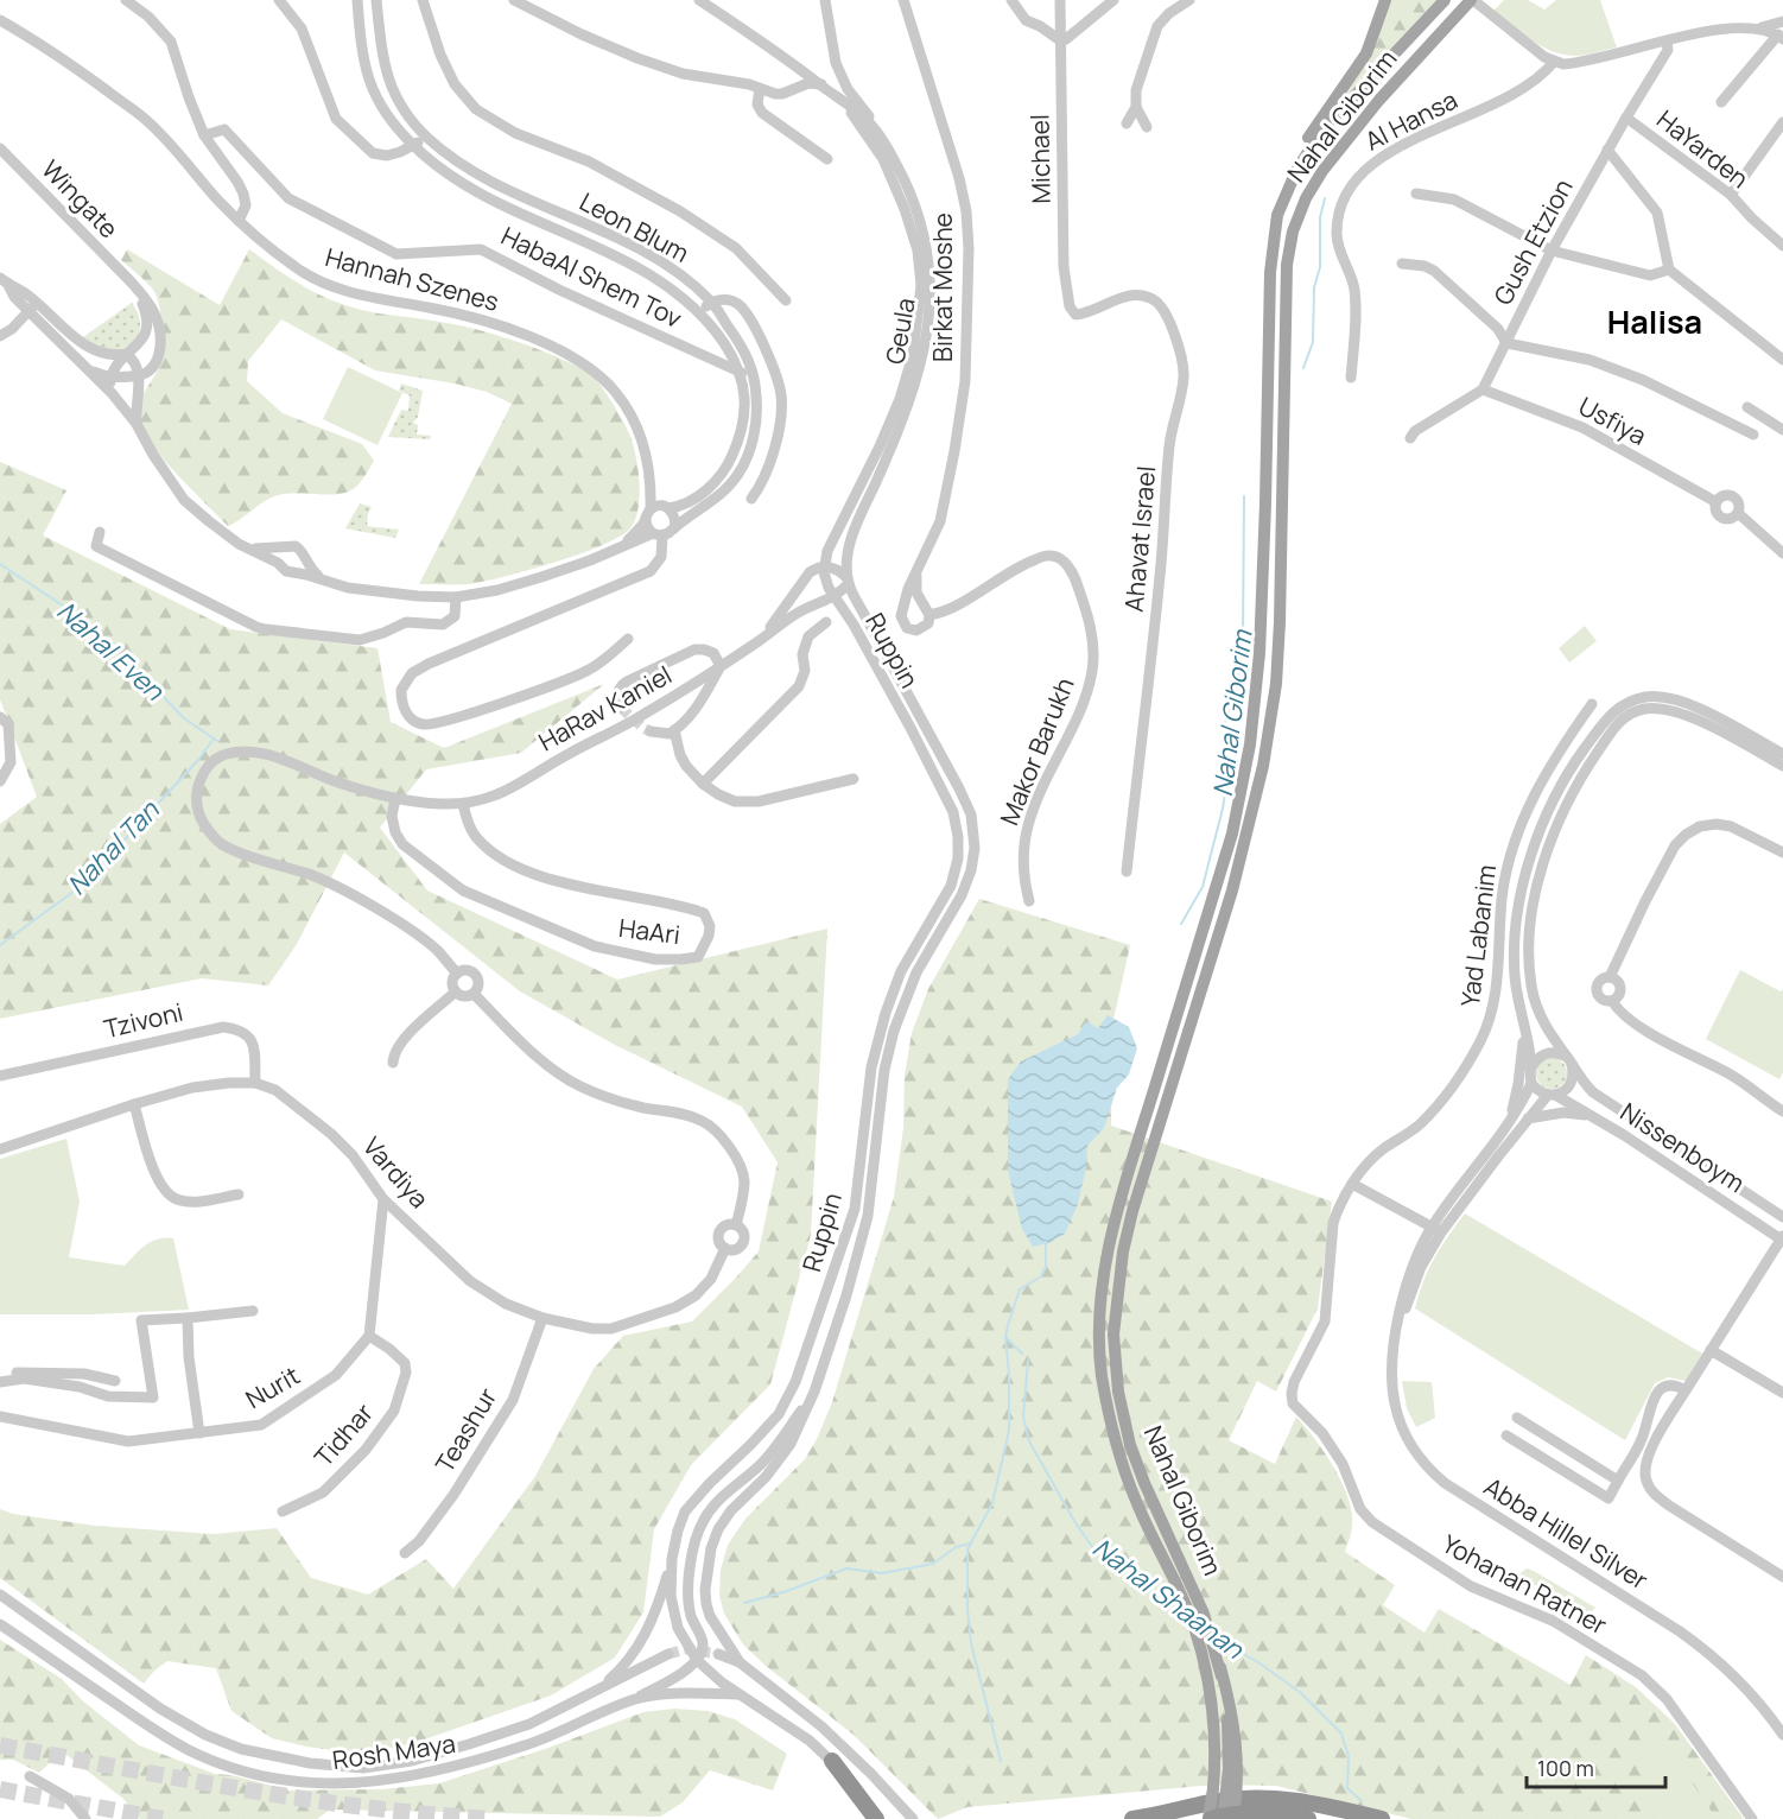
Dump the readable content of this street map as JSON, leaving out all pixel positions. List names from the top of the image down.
{
  "streets": {
    "main road": ["Nahal Giborim"],
    "street": [
      "Al Hansa",
      "HaYarden",
      "Michael",
      "Wingate",
      "Leon Blum",
      "Gush Etzion",
      "HabaAl Shem Tov",
      "Hannah Szenes",
      "Birkat Moshe",
      "Geula",
      "Usfiya",
      "Ahavat Israel",
      "Ruppin",
      "HaRav Kaniel",
      "Makor Barukh",
      "HaAri",
      "Yad Labanim",
      "Tzivoni",
      "Nissenboym",
      "Vardiya",
      "Nurit",
      "Teashur",
      "Tidhar",
      "Abba Hillel Silver",
      "Yohanan Ratner",
      "Rosh Maya"
    ]
  },
  "crossings": [
    ["HaYarden", "Gush Etzion"],
    ["Michael", "Ahavat Israel"],
    ["Leon Blum", "HabaAl Shem Tov"],
    ["Leon Blum", "Hannah Szenes"],
    ["Gush Etzion", "Usfiya"],
    ["Birkat Moshe", "Makor Barukh"],
    ["Geula", "Ruppin"],
    ["Geula", "HaRav Kaniel"],
    ["Ruppin", "HaRav Kaniel"],
    ["Ruppin", "Rosh Maya"],
    ["HaRav Kaniel", "HaAri"],
    ["Yad Labanim", "Nissenboym"],
    ["Yad Labanim", "Abba Hillel Silver"],
    ["Yad Labanim", "Yohanan Ratner"],
    ["Tzivoni", "Vardiya"],
    ["Nissenboym", "Abba Hillel Silver"],
    ["Vardiya", "Teashur"],
    ["Nurit", "Tidhar"]
  ],
  "districts": ["Halisa"],
  "water": [
    "Nahal Even",
    "Nahal Giborim",
    "Nahal Tan",
    "Nahal Shaanan"
  ],
  "scale_bar": "100 m"
}
